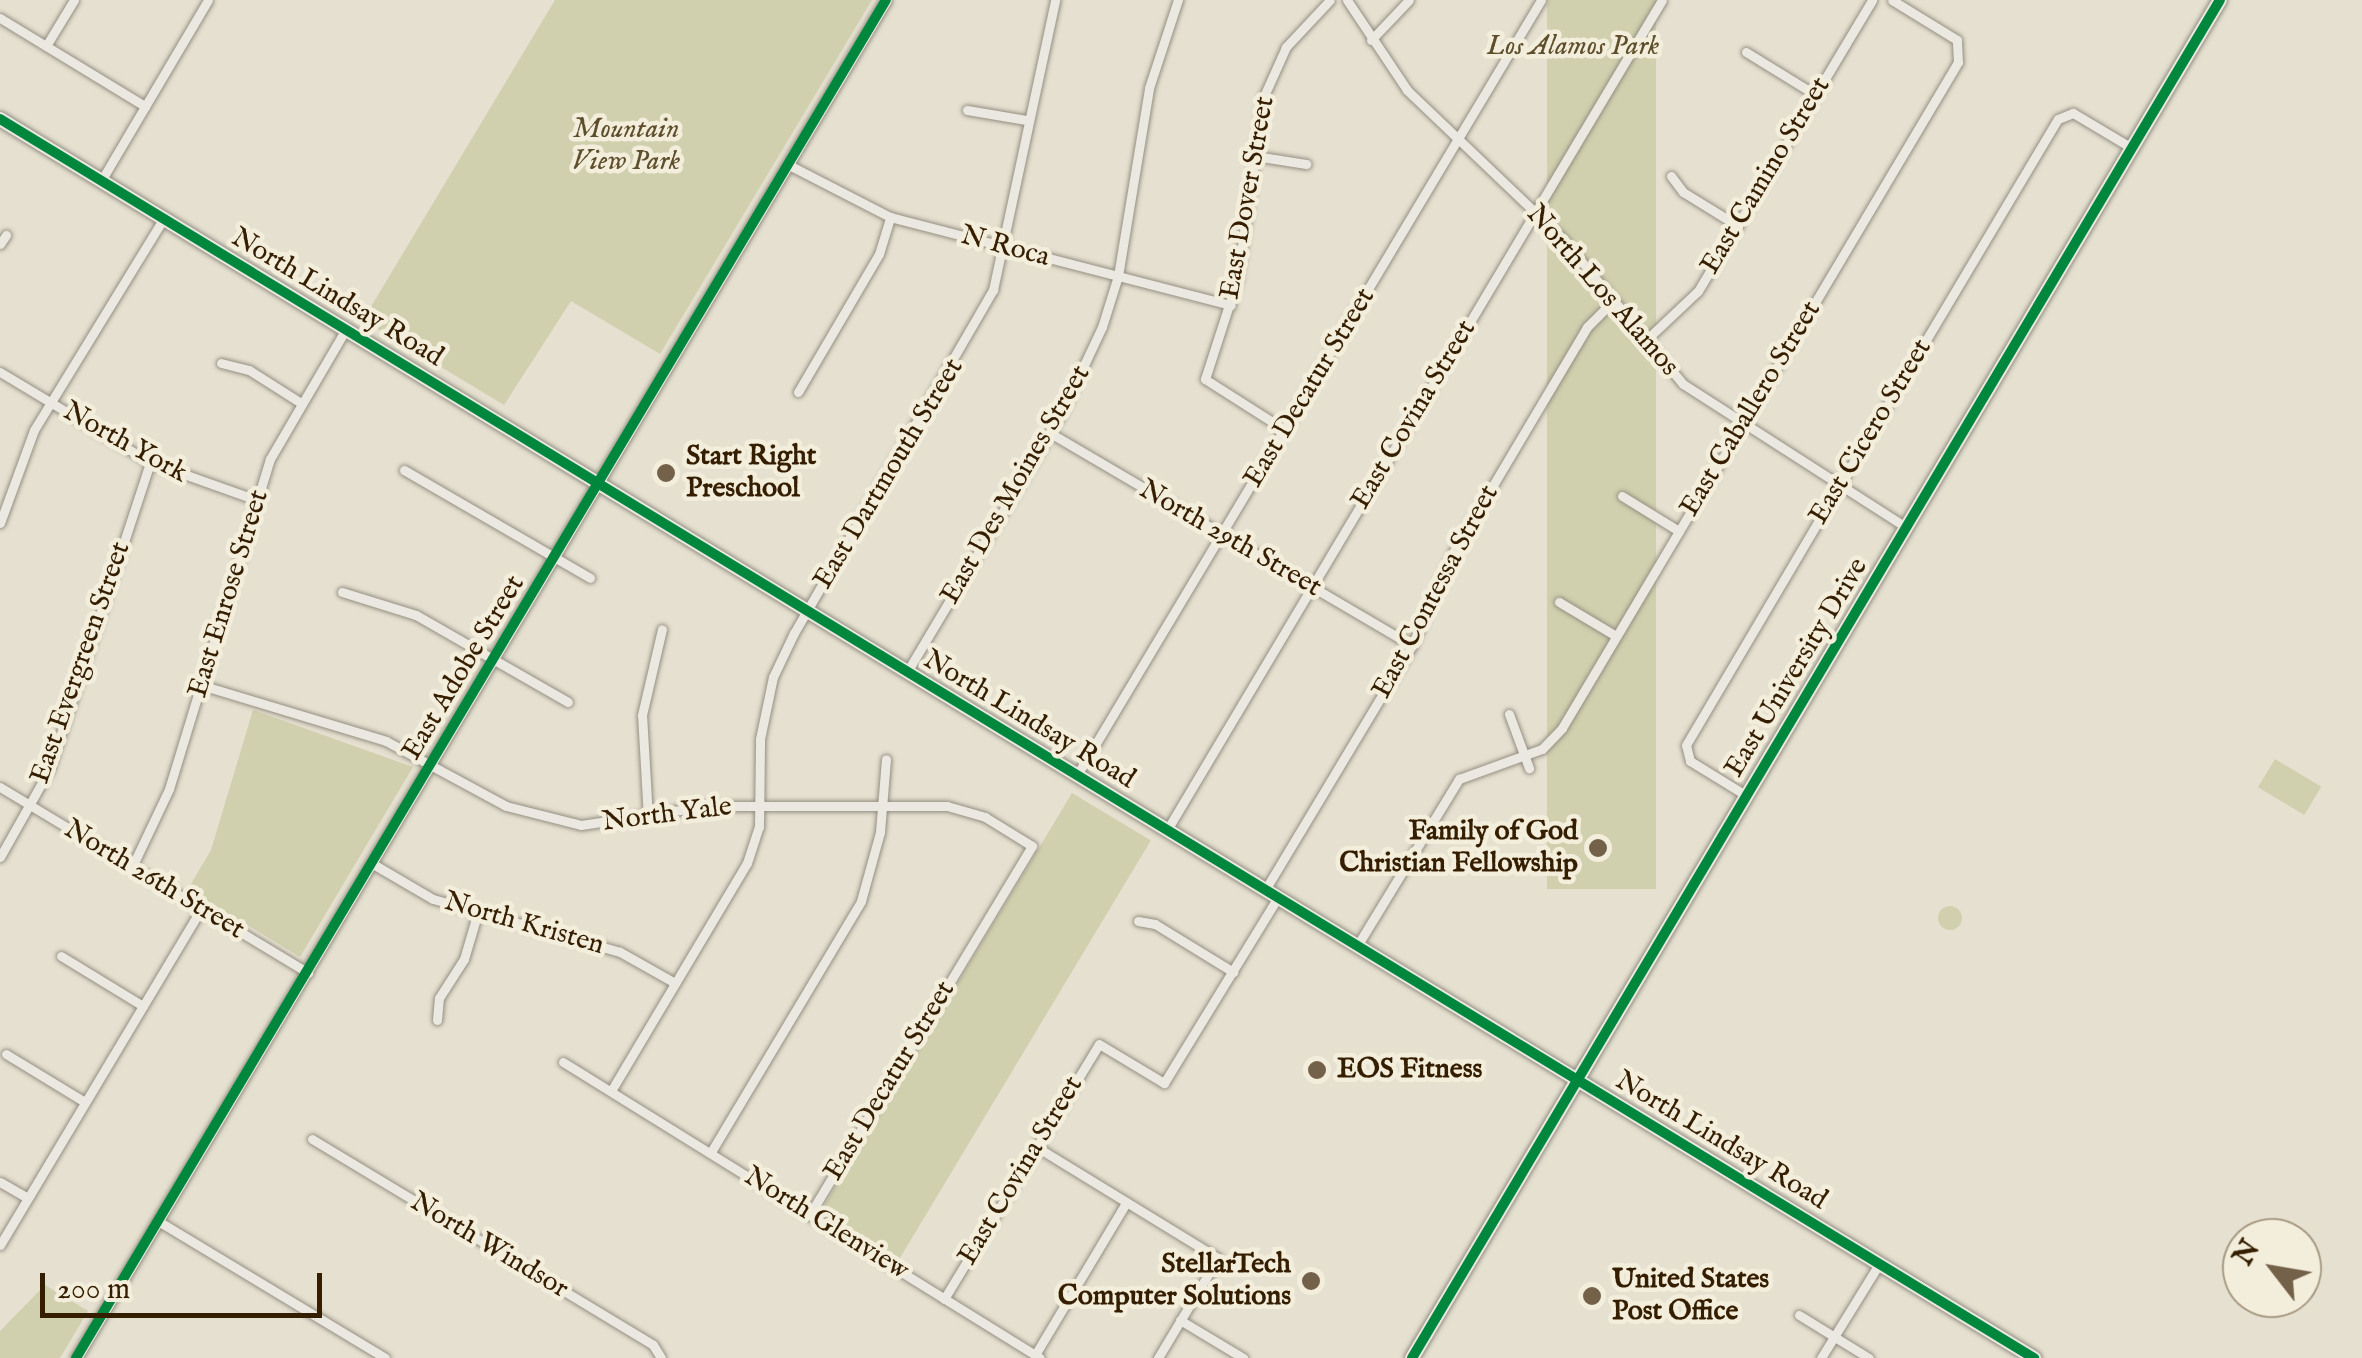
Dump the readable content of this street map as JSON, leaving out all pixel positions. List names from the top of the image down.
{
  "streets": {
    "main road": ["North Lindsay Road", "East University Drive"],
    "street": [
      "East Camino Street",
      "East Dover Street",
      "N Roca",
      "North Los Alamos",
      "East Decatur Street",
      "East Caballero Street",
      "East Covina Street",
      "East Cicero Street",
      "North York",
      "East Dartmouth Street",
      "East Des Moines Street",
      "North 29th Street",
      "East Contessa Street",
      "East Enrose Street",
      "East Evergreen Street",
      "East Adobe Street",
      "North Yale",
      "North 26th Street",
      "North Kristen",
      "North Glenview",
      "North Windsor"
    ]
  },
  "crossings": [
    ["East Camino Street", "North Los Alamos"],
    ["East Dover Street", "N Roca"],
    ["East Dover Street", "East Decatur Street"],
    ["N Roca", "East Dartmouth Street"],
    ["N Roca", "East Des Moines Street"],
    ["N Roca", "East Adobe Street"],
    ["North Los Alamos", "East Decatur Street"],
    ["North Los Alamos", "East Caballero Street"],
    ["North Los Alamos", "East Covina Street"],
    ["North Los Alamos", "East Cicero Street"],
    ["North Los Alamos", "East Contessa Street"],
    ["North Los Alamos", "East University Drive"],
    ["North Lindsay Road", "East Decatur Street"],
    ["North Lindsay Road", "East Caballero Street"],
    ["North Lindsay Road", "East Covina Street"],
    ["North Lindsay Road", "East Dartmouth Street"],
    ["North Lindsay Road", "East Des Moines Street"],
    ["North Lindsay Road", "East Contessa Street"],
    ["North Lindsay Road", "East Enrose Street"],
    ["North Lindsay Road", "East Adobe Street"],
    ["North Lindsay Road", "East University Drive"],
    ["East Decatur Street", "North 29th Street"],
    ["East Decatur Street", "North Yale"],
    ["East Decatur Street", "North Glenview"],
    ["East Covina Street", "North 29th Street"],
    ["East Covina Street", "East Contessa Street"],
    ["East Covina Street", "North Glenview"],
    ["East Cicero Street", "East University Drive"],
    ["North York", "East Enrose Street"],
    ["North York", "East Evergreen Street"],
    ["East Dartmouth Street", "North Yale"],
    ["East Dartmouth Street", "North Kristen"],
    ["East Dartmouth Street", "North Glenview"],
    ["East Des Moines Street", "North 29th Street"],
    ["North 29th Street", "East Contessa Street"],
    ["East Enrose Street", "North Yale"],
    ["East Enrose Street", "North 26th Street"],
    ["East Evergreen Street", "North 26th Street"],
    ["East Adobe Street", "North Yale"],
    ["East Adobe Street", "North 26th Street"],
    ["East Adobe Street", "North Kristen"]
  ],
  "parks": ["Los Alamos Park", "Mountain View Park"],
  "places": [
    "Start Right Preschool",
    "Family of God Christian Fellowship",
    "EOS Fitness",
    "StellarTech Computer Solutions",
    "United States Post Office"
  ],
  "scale_bar": "200 m",
  "north": "top left"
}
